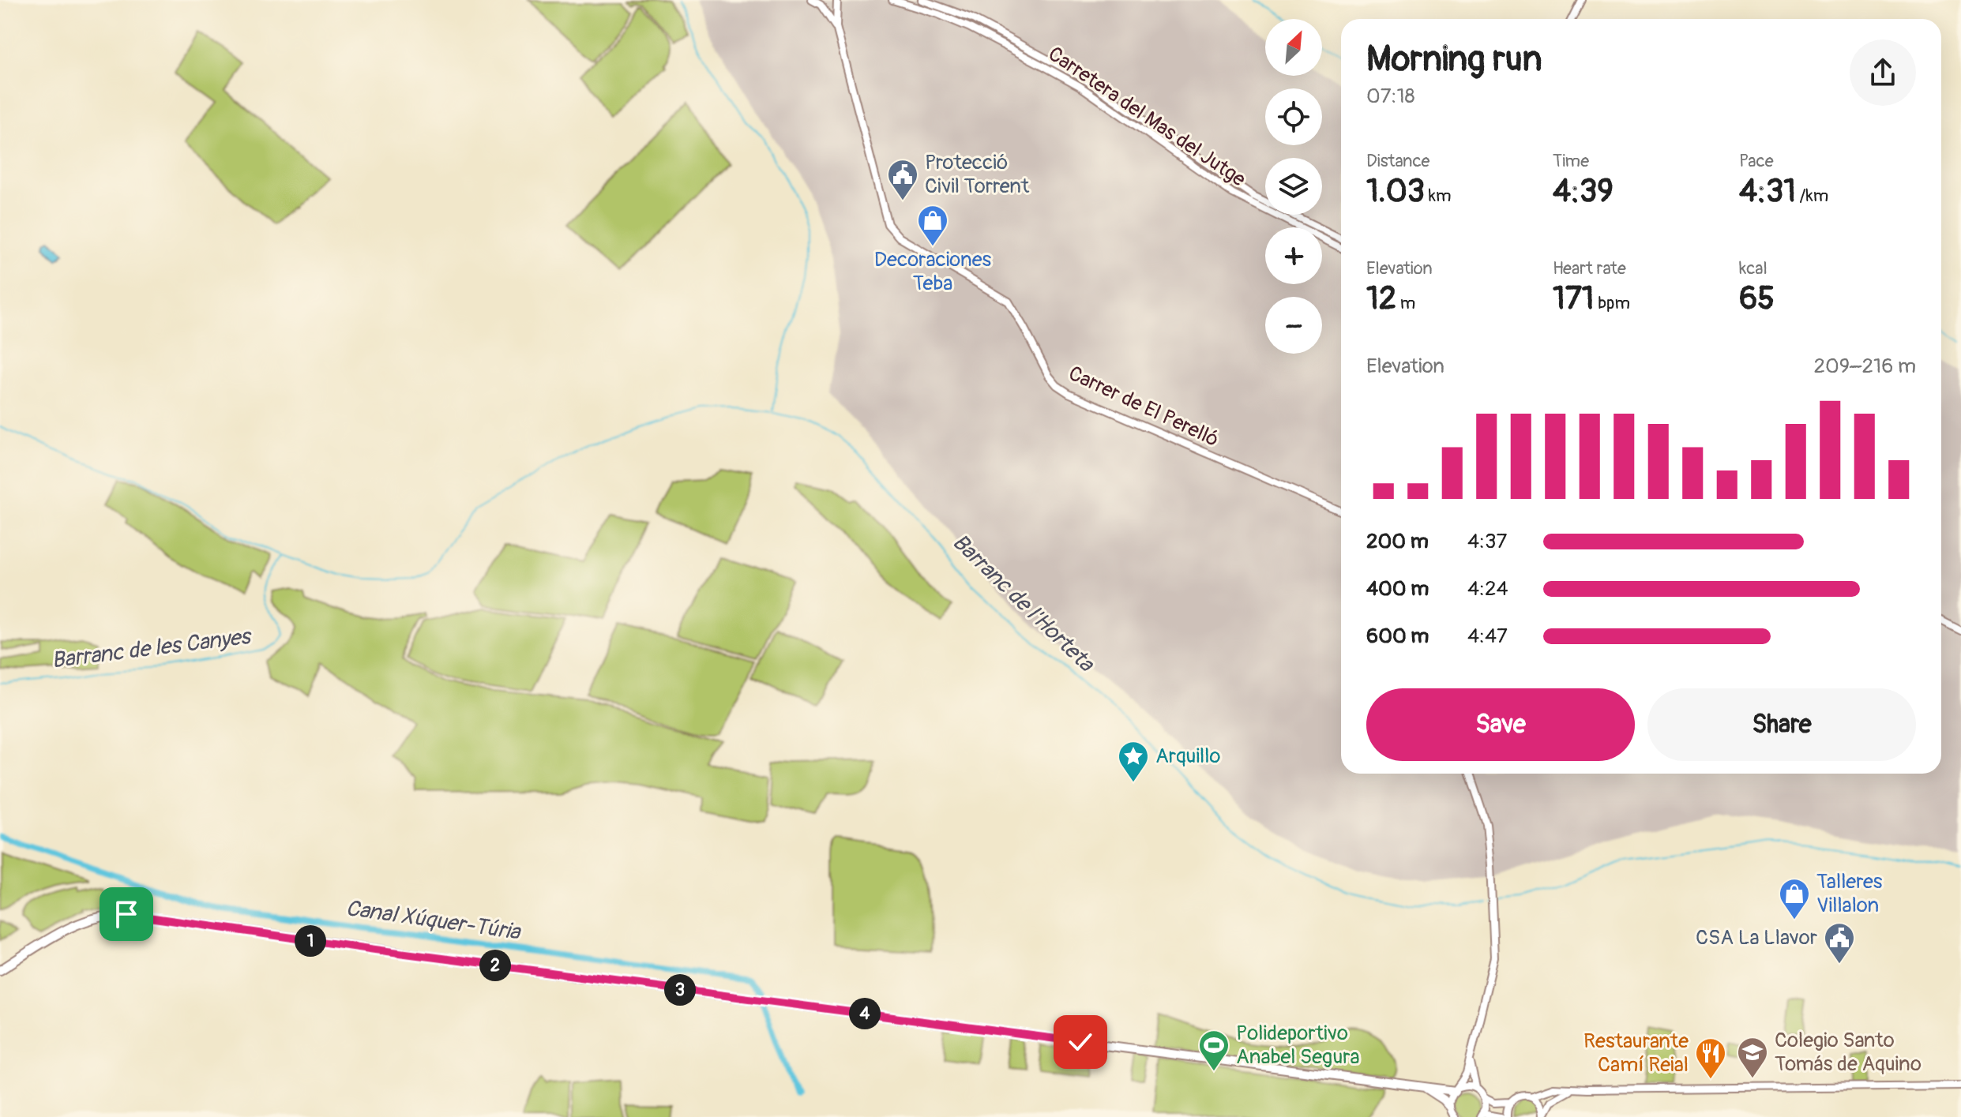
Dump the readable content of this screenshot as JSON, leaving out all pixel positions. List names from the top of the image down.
{
  "streets": {
    "street": ["Carretera del Mas del Jutge", "Carrer de El Perelló"]
  },
  "water": ["Barranc de l'Horteta", "Barranc de les Canyes", "Canal Xúquer-Túria"],
  "places": {
    "public building": ["Protecció Civil Torrent", "CSA La Llavor"],
    "shop": ["Decoraciones Teba", "Talleres Villalon"],
    "place": ["Arquillo"],
    "sports": ["Polideportivo Anabel Segura"],
    "school or university": ["Colegio Santo Tomás de Aquino"],
    "restaurant": ["Restaurante Camí Reial"]
  },
  "north": "top right",
  "page": {
    "map_buttons": ["+", "−"],
    "heading": ["Morning run", "07:18"],
    "stats": [
      ["Distance", "1.03 km"],
      ["Time", "4:39"],
      ["Pace", "4:31 /km"],
      ["Elevation", "12 m"],
      ["Heart rate", "171 bpm"],
      ["kcal", "65"]
    ],
    "chart": ["Elevation", "209–216 m"],
    "list": [
      {
        "name": "200 m",
        "note": "4:37"
      },
      {
        "name": "400 m",
        "note": "4:24"
      },
      {
        "name": "600 m",
        "note": "4:47"
      }
    ],
    "buttons": ["Save", "Share"],
    "pins": [
      "1",
      "2",
      "3",
      "4"
    ]
  }
}
